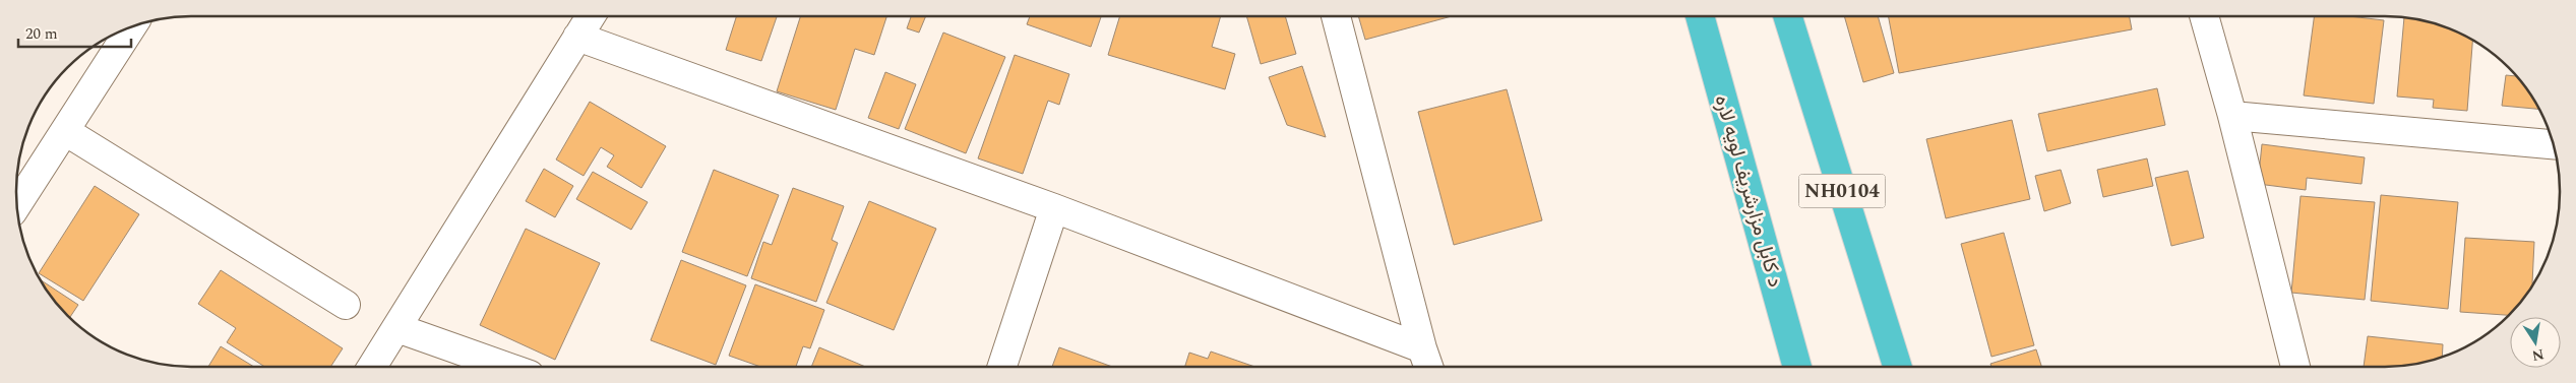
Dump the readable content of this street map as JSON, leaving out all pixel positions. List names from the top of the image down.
{
  "streets": {
    "highway": ["د کابل مزارشریف لویه لاره", "NH0104"]
  },
  "scale_bar": "20 m",
  "north": "bottom"
}
